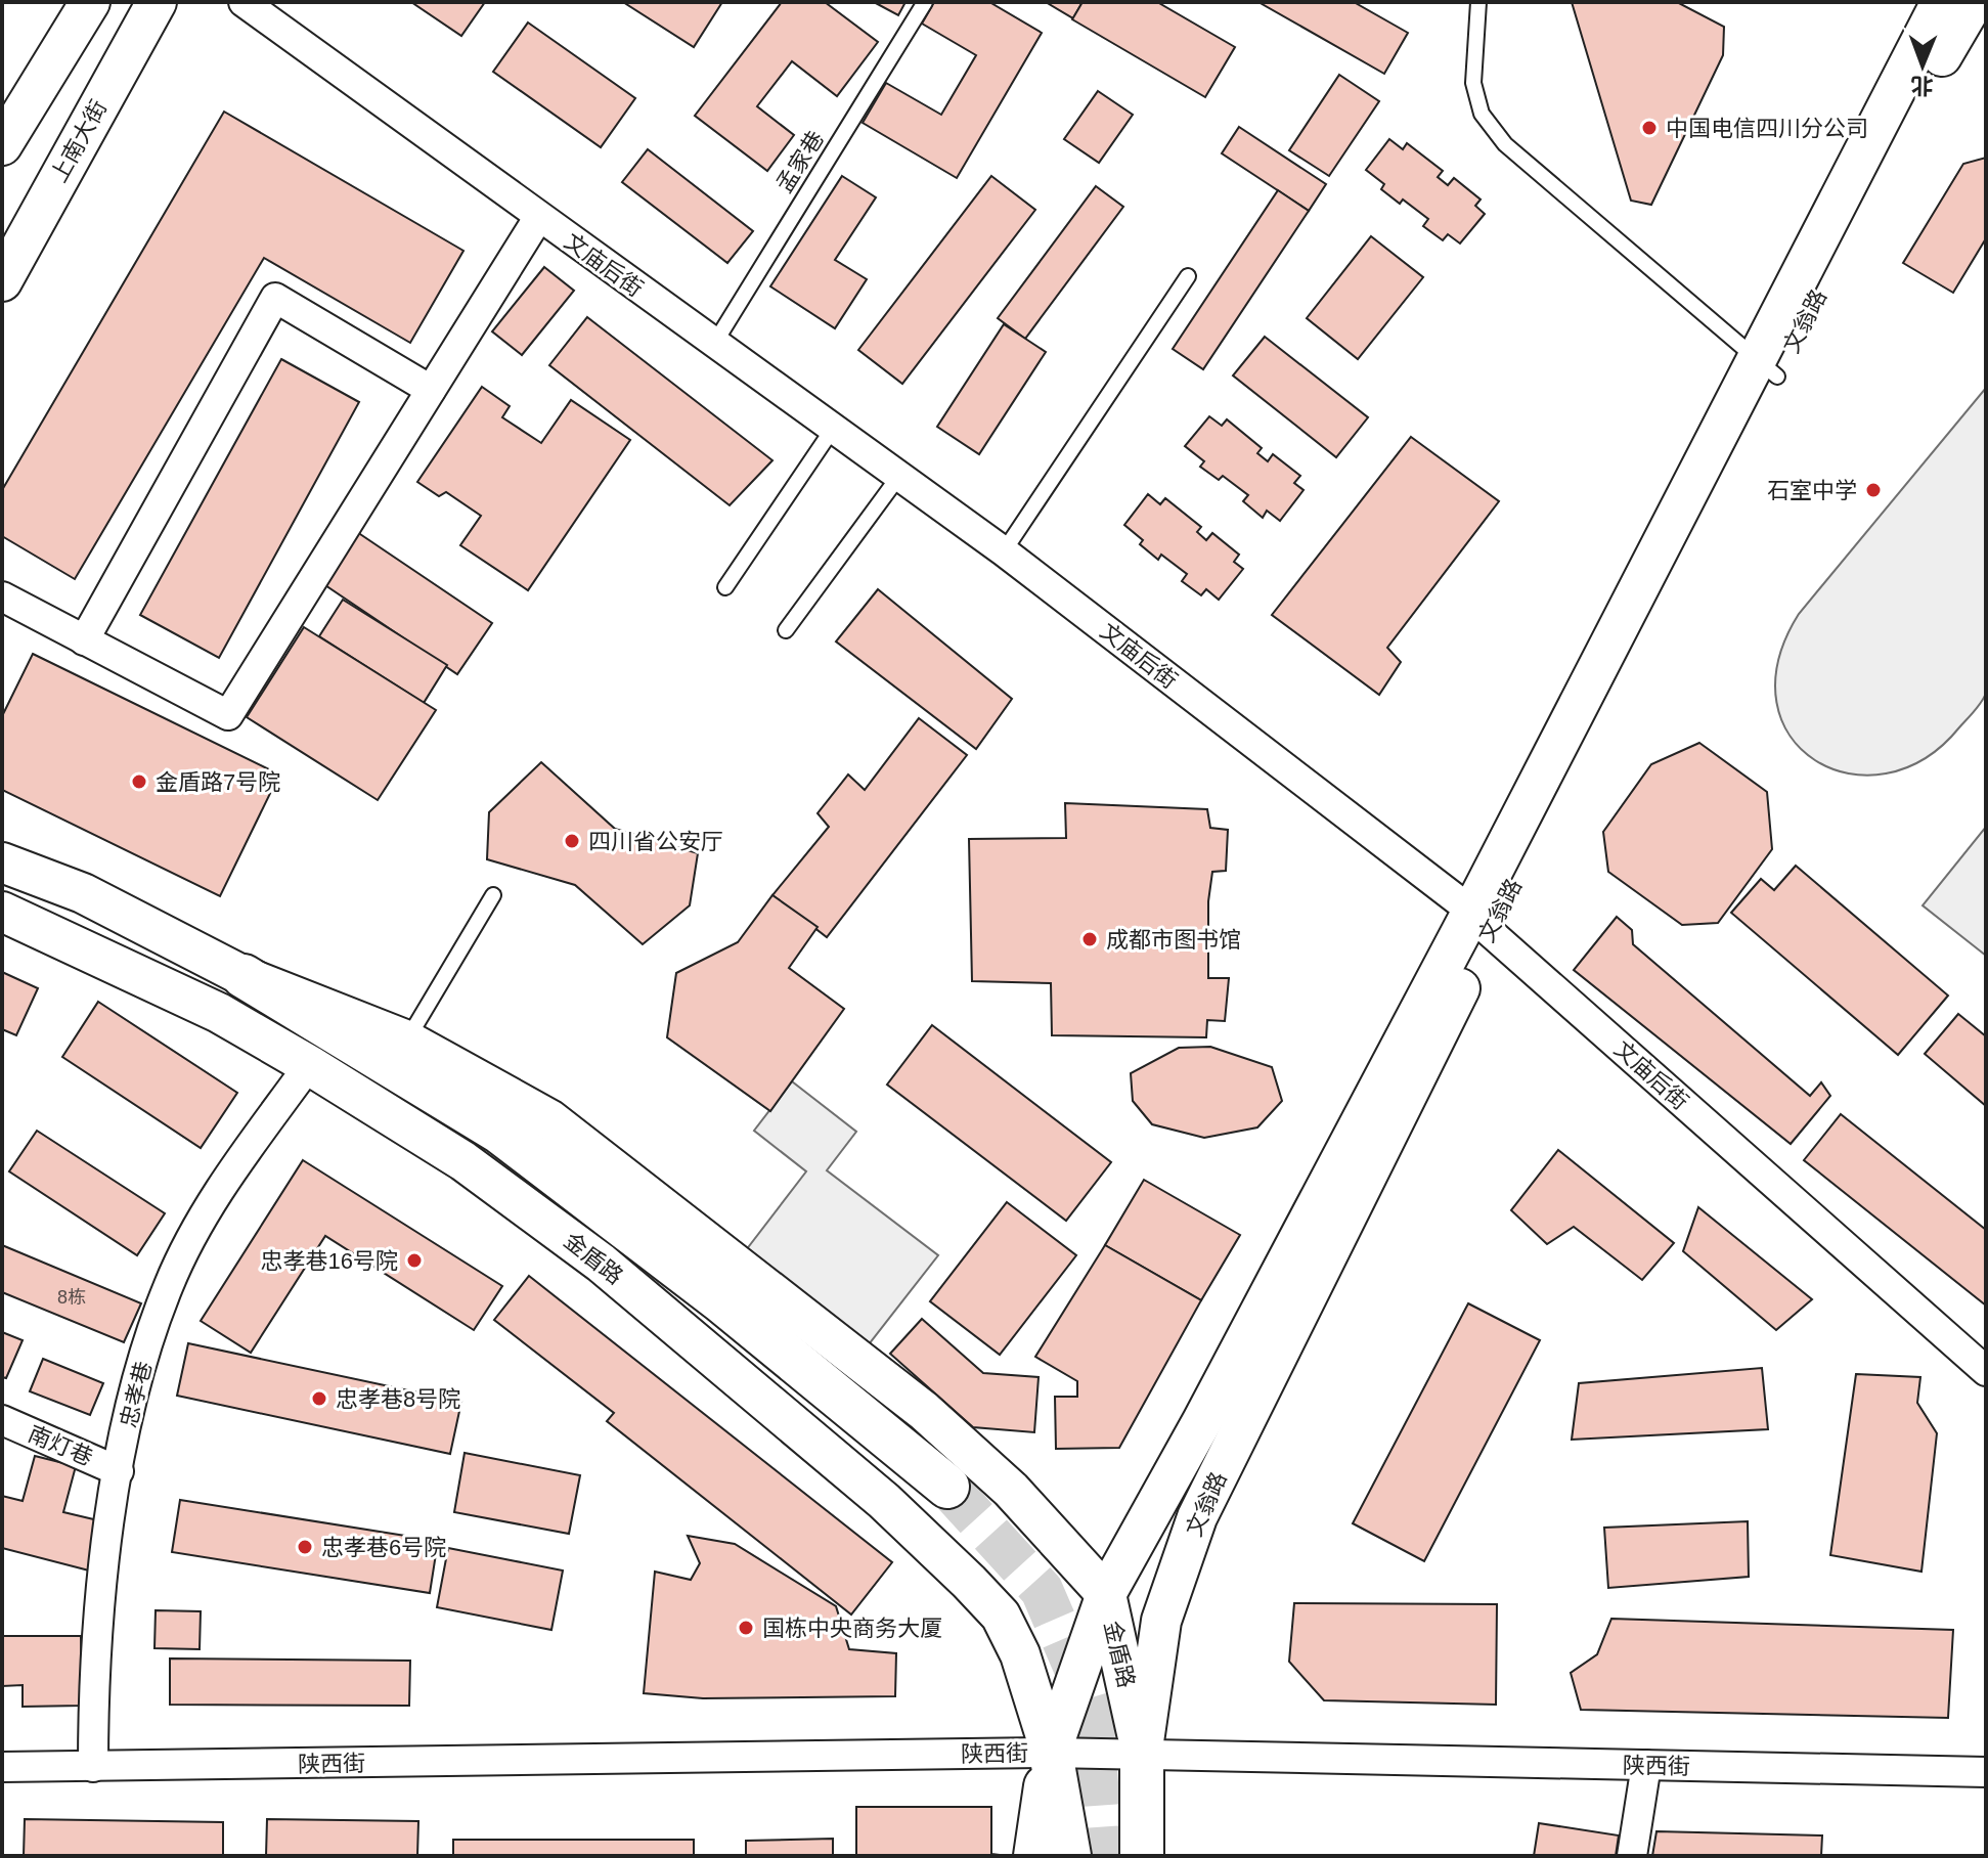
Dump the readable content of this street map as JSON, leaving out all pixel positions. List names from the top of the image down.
{
  "streets": {
    "main road": ["上南大街", "文翁路", "金盾路"],
    "street": [
      "文庙后街",
      "忠孝巷",
      "南灯巷",
      "陕西街"
    ],
    "lane": ["孟家巷"]
  },
  "crossings": [
    ["孟家巷", "文庙后街"],
    ["文庙后街", "文翁路"],
    ["文翁路", "金盾路"],
    ["文翁路", "陕西街"],
    ["金盾路", "忠孝巷"],
    ["金盾路", "陕西街"],
    ["忠孝巷", "南灯巷"],
    ["忠孝巷", "陕西街"]
  ],
  "places": [
    "中国电信四川分公司",
    "石室中学",
    "金盾路7号院",
    "四川省公安厅",
    "成都市图书馆",
    "忠孝巷16号院",
    "忠孝巷8号院",
    "忠孝巷6号院",
    "国栋中央商务大厦"
  ],
  "house_numbers": ["8栋"],
  "north": "bottom"
}
